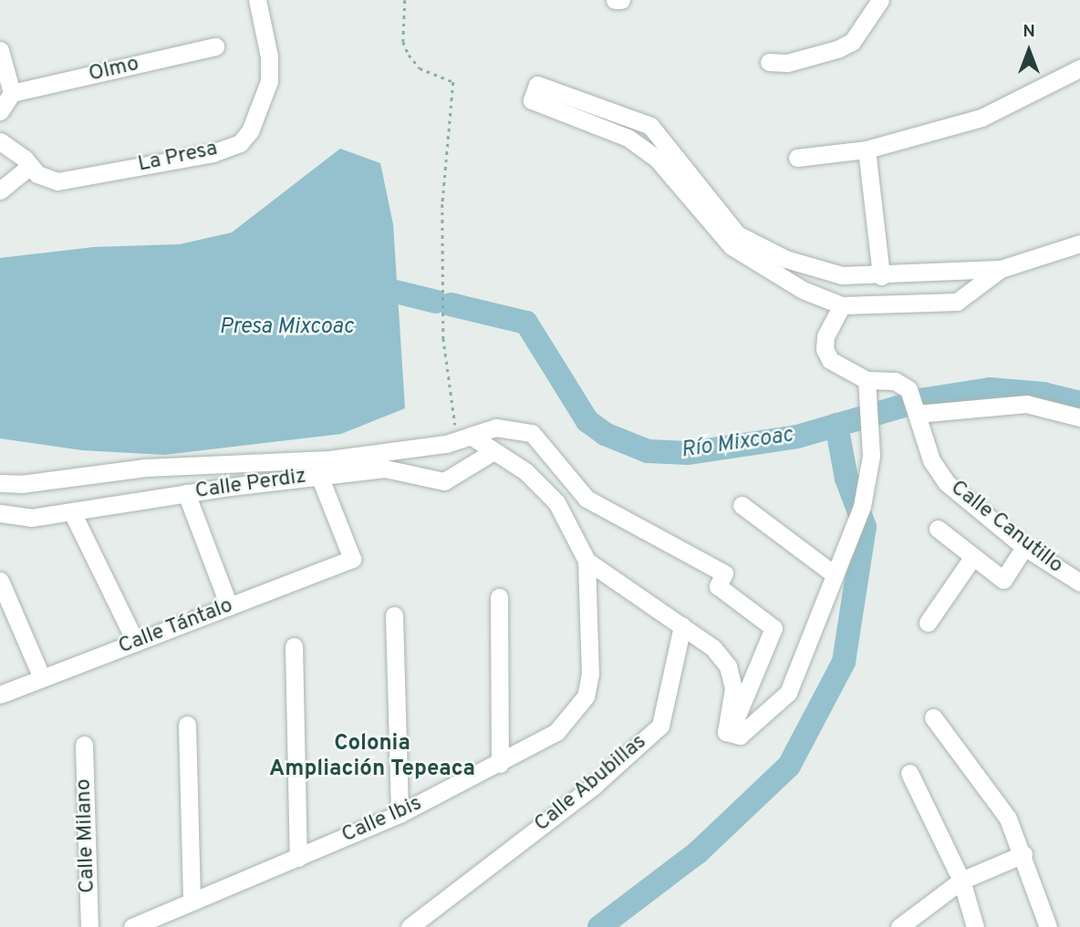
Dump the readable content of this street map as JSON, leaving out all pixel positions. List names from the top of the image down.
{
  "streets": {
    "street": [
      "Olmo",
      "La Presa",
      "Calle Perdiz",
      "Calle Canutillo",
      "Calle Tántalo",
      "Calle Abubillas",
      "Calle Ibis",
      "Calle Milano"
    ]
  },
  "crossings": [
    ["Calle Perdiz", "Calle Tántalo"],
    ["Calle Perdiz", "Calle Ibis"]
  ],
  "districts": ["Colonia Ampliación Tepeaca"],
  "water": ["Presa Mixcoac", "Río Mixcoac"],
  "north": "top"
}
